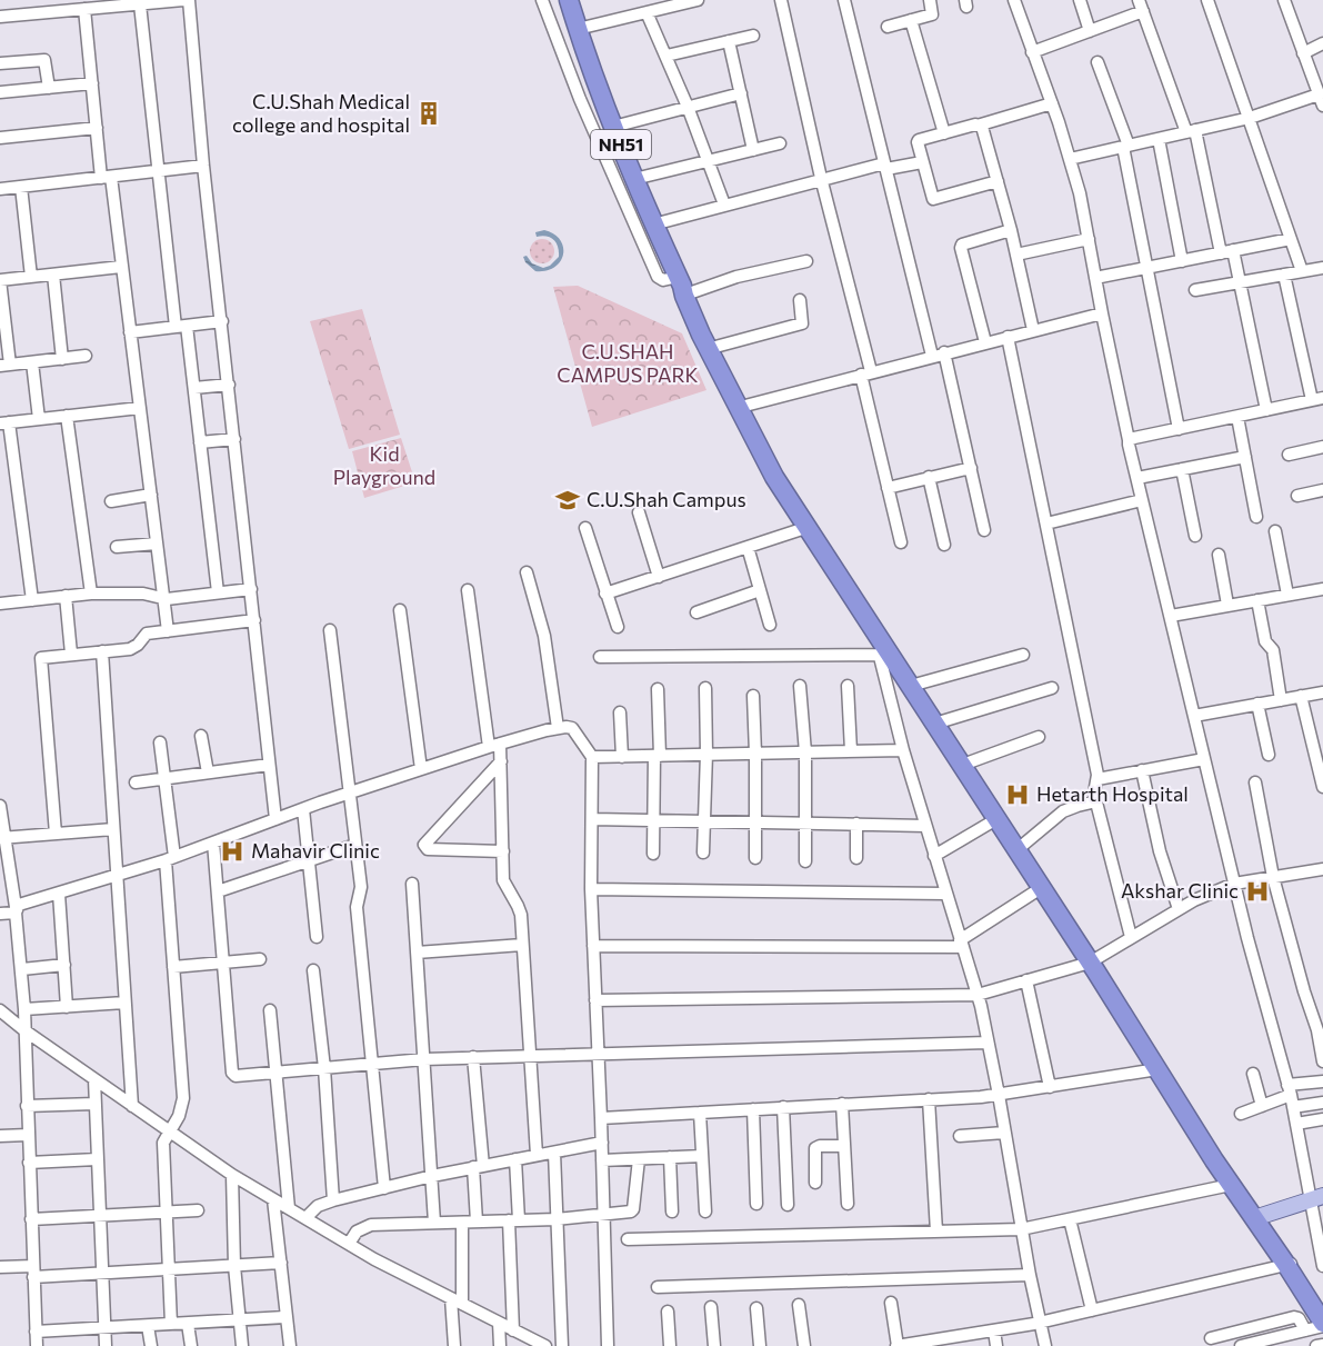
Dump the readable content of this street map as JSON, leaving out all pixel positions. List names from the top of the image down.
{
  "streets": {
    "highway": ["NH51"]
  },
  "parks": ["C.U.SHAH CAMPUS PARK", "Kid Playground"],
  "places": {
    "building": ["C.U.Shah Medical college and hospital"],
    "school or university": ["C.U.Shah Campus"],
    "hospital": ["Hetarth Hospital", "Mahavir Clinic", "Akshar Clinic"]
  }
}
